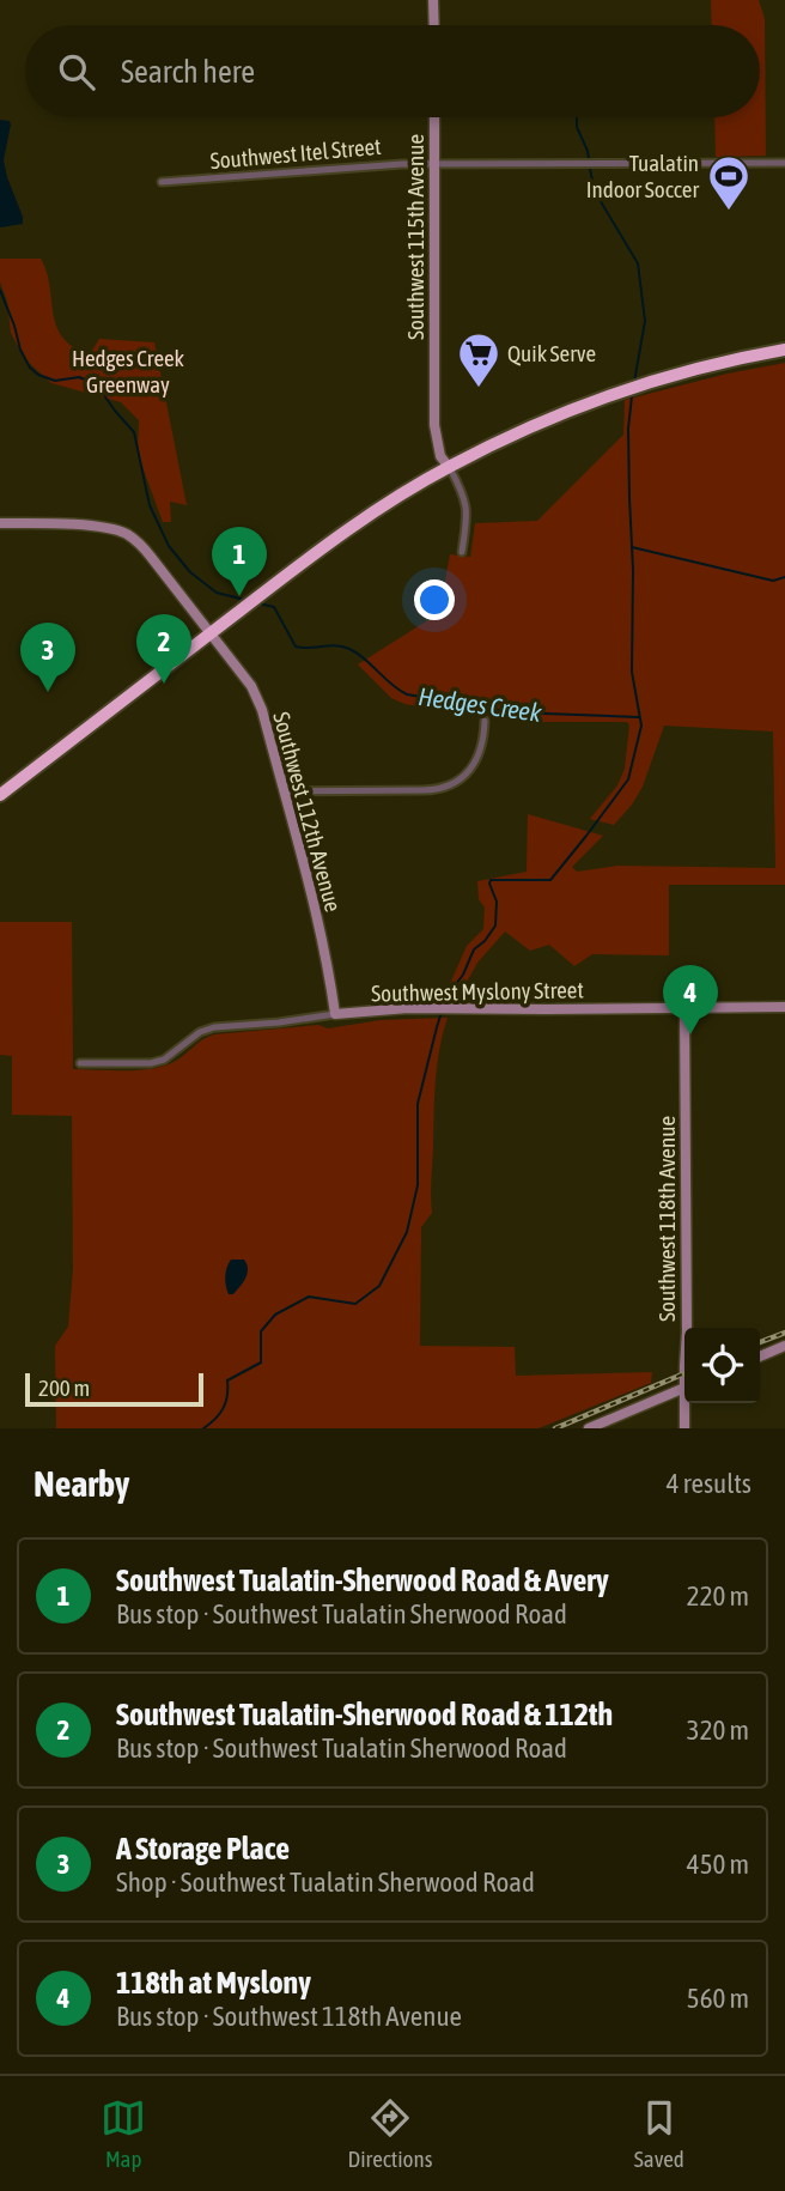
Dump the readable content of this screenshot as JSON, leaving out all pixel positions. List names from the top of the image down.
{
  "streets": {
    "street": [
      "Southwest Itel Street",
      "Southwest 115th Avenue",
      "Southwest 112th Avenue",
      "Southwest Myslony Street",
      "Southwest 118th Avenue"
    ]
  },
  "crossings": [
    ["Southwest Itel Street", "Southwest 115th Avenue"],
    ["Southwest 112th Avenue", "Southwest Myslony Street"],
    ["Southwest Myslony Street", "Southwest 118th Avenue"]
  ],
  "water": ["Hedges Creek"],
  "parks": ["Hedges Creek Greenway"],
  "places": {
    "sports": ["Tualatin Indoor Soccer"],
    "supermarket": ["Quik Serve"]
  },
  "scale_bar": "200 m",
  "page": {
    "search": "Search here",
    "pins": [
      "1",
      "2",
      "3",
      "4"
    ],
    "scale": "200 m",
    "heading": ["Nearby", "4 results"],
    "list": [
      {
        "mark": "1",
        "name": "Southwest Tualatin-Sherwood Road & Avery",
        "note": "Bus stop · Southwest Tualatin Sherwood Road",
        "value": "220 m"
      },
      {
        "mark": "2",
        "name": "Southwest Tualatin-Sherwood Road & 112th",
        "note": "Bus stop · Southwest Tualatin Sherwood Road",
        "value": "320 m"
      },
      {
        "mark": "3",
        "name": "A Storage Place",
        "note": "Shop · Southwest Tualatin Sherwood Road",
        "value": "450 m"
      },
      {
        "mark": "4",
        "name": "118th at Myslony",
        "note": "Bus stop · Southwest 118th Avenue",
        "value": "560 m"
      }
    ],
    "nav": ["Map", "Directions", "Saved"]
  }
}
